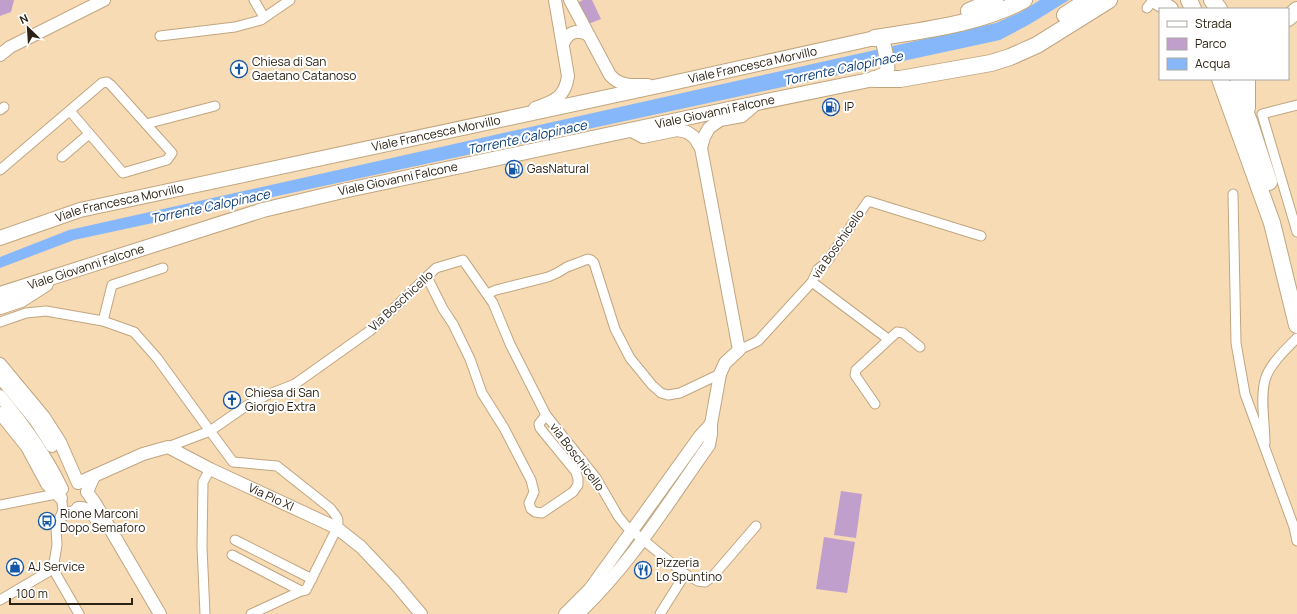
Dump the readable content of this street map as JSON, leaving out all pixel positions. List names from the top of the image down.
{
  "streets": {
    "main road": ["Viale Francesca Morvillo", "Viale Giovanni Falcone"],
    "street": ["via Boschicello", "Via Boschicello", "Via Pio XI"]
  },
  "crossings": [
    ["via Boschicello", "Via Boschicello"],
    ["Via Boschicello", "Via Pio XI"]
  ],
  "water": ["Torrente Calopinace"],
  "places": {
    "church": ["Chiesa di San Gaetano Catanoso", "Chiesa di San Giorgio Extra"],
    "fuel station": ["IP", "GasNatural"],
    "bus stop": ["Rione Marconi Dopo Semaforo"],
    "shop": ["AJ Service"],
    "restaurant": ["Pizzeria Lo Spuntino"]
  },
  "legend": ["Strada", "Parco", "Acqua"],
  "scale_bar": "100 m",
  "north": "top left"
}
